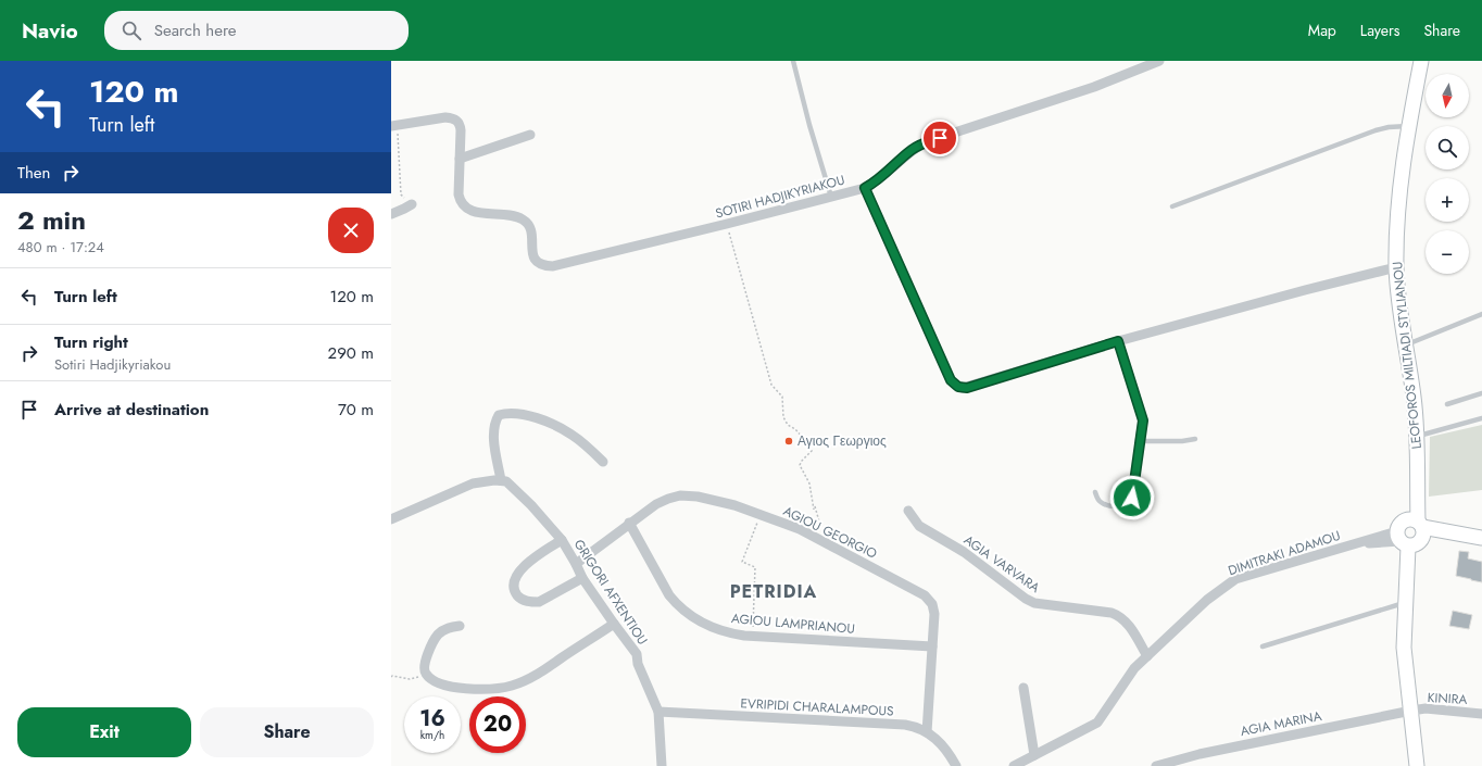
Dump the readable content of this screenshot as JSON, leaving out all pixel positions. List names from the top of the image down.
{
  "streets": {
    "main road": ["LEOFOROS MILTIADI STYLIANOU"],
    "street": [
      "SOTIRI HADJIKYRIAKOU",
      "AGIOU GEORGIO",
      "DIMITRAKI ADAMOU",
      "AGIA VARVARA",
      "GRIGORI AFXENTIOU",
      "AGIOU LAMPRIANOU",
      "KINIRA",
      "EVRIPIDI CHARALAMPOUS",
      "AGIA MARINA"
    ]
  },
  "crossings": [
    ["LEOFOROS MILTIADI STYLIANOU", "DIMITRAKI ADAMOU"],
    ["AGIOU GEORGIO", "GRIGORI AFXENTIOU"],
    ["AGIOU GEORGIO", "AGIOU LAMPRIANOU"],
    ["AGIOU GEORGIO", "EVRIPIDI CHARALAMPOUS"],
    ["DIMITRAKI ADAMOU", "AGIA VARVARA"],
    ["GRIGORI AFXENTIOU", "EVRIPIDI CHARALAMPOUS"],
    ["KINIRA", "AGIA MARINA"]
  ],
  "districts": ["PETRIDIA"],
  "places": ["Αγιος Γεωργιος"],
  "north": "bottom",
  "page": {
    "header": "Navio",
    "search": "Search here",
    "nav": ["Map", "Layers", "Share"],
    "turn": ["120 m", "Turn left"],
    "map_buttons": ["+", "−"],
    "then": "Then",
    "heading": ["2 min", "480 m · 17:24"],
    "list": [
      {
        "name": "Turn left",
        "value": "120 m"
      },
      {
        "name": "Turn right",
        "note": "Sotiri Hadjikyriakou",
        "value": "290 m"
      },
      {
        "name": "Arrive at destination",
        "value": "70 m"
      }
    ],
    "speed": "16 km/h",
    "limit": "20",
    "buttons": ["Exit", "Share"]
  }
}
